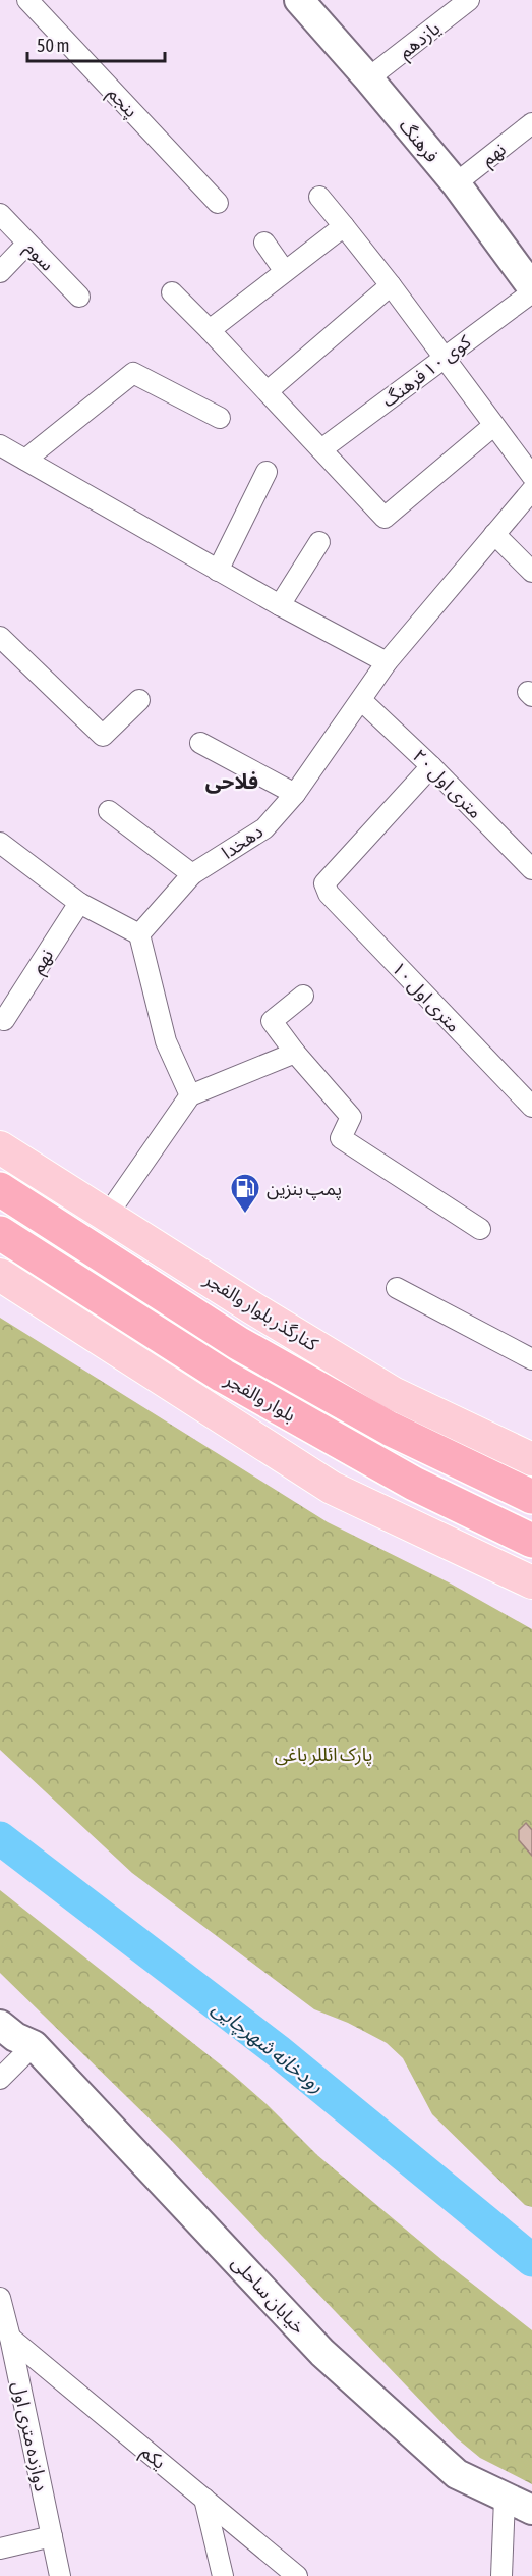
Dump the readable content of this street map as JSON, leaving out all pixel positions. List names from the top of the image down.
{
  "streets": {
    "highway": ["بلوار والفجر"],
    "main road": ["کنارگذر بلوار والفجر"],
    "street": [
      "یازدهم",
      "پنجم",
      "فرهنگ",
      "نهم",
      "سوم",
      "کوی ۱۰ فرهنگ",
      "۲۰ متری اول",
      "دهخدا",
      "۱۰ متری اول",
      "خیابان ساحلی",
      "دوازده متری اول",
      "یکم"
    ]
  },
  "crossings": [
    ["یازدهم", "فرهنگ"],
    ["فرهنگ", "نهم"],
    ["۲۰ متری اول", "دهخدا"],
    ["۲۰ متری اول", "۱۰ متری اول"],
    ["دوازده متری اول", "یکم"]
  ],
  "districts": ["فلاحی"],
  "water": ["رودخانه شهرچایی"],
  "parks": ["پارک ائللر باغی"],
  "places": {
    "fuel station": ["پمپ بنزین"]
  },
  "scale_bar": "50 m"
}
